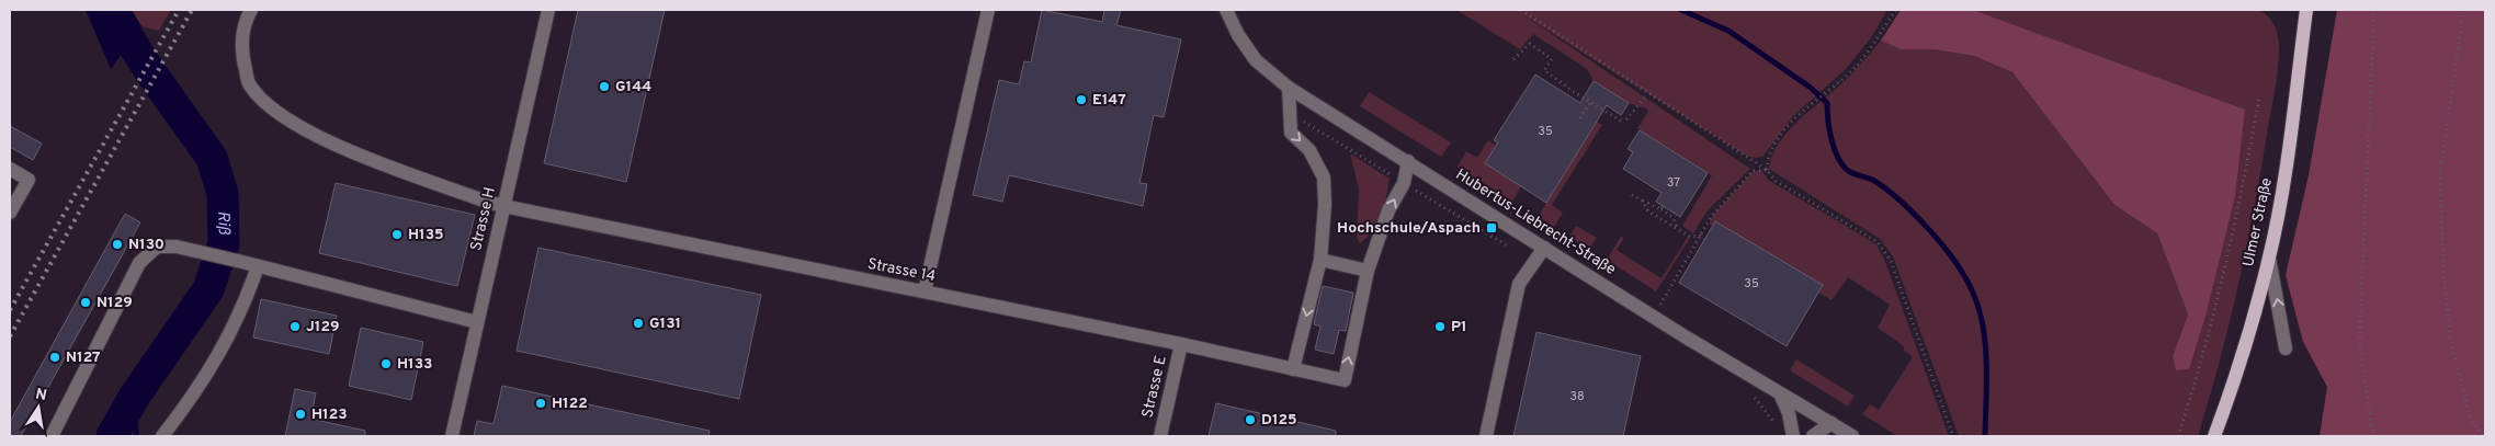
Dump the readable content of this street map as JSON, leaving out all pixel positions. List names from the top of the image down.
{
  "streets": {
    "main road": ["Ulmer Straße"],
    "street": [
      "Strasse H",
      "Hubertus-Liebrecht-Straße",
      "Strasse 14",
      "Strasse E"
    ]
  },
  "crossings": [
    ["Strasse H", "Strasse 14"],
    ["Strasse 14", "Strasse E"]
  ],
  "water": ["Riß"],
  "places": {
    "other": [
      "G144",
      "E147",
      "H135",
      "N130",
      "N129",
      "G131",
      "J129",
      "P1",
      "N127",
      "H133",
      "H122",
      "H123",
      "D125"
    ],
    "transit": ["Hochschule/Aspach"]
  },
  "house_numbers": [
    "35",
    "37",
    "35",
    "38"
  ],
  "north": "top"
}
